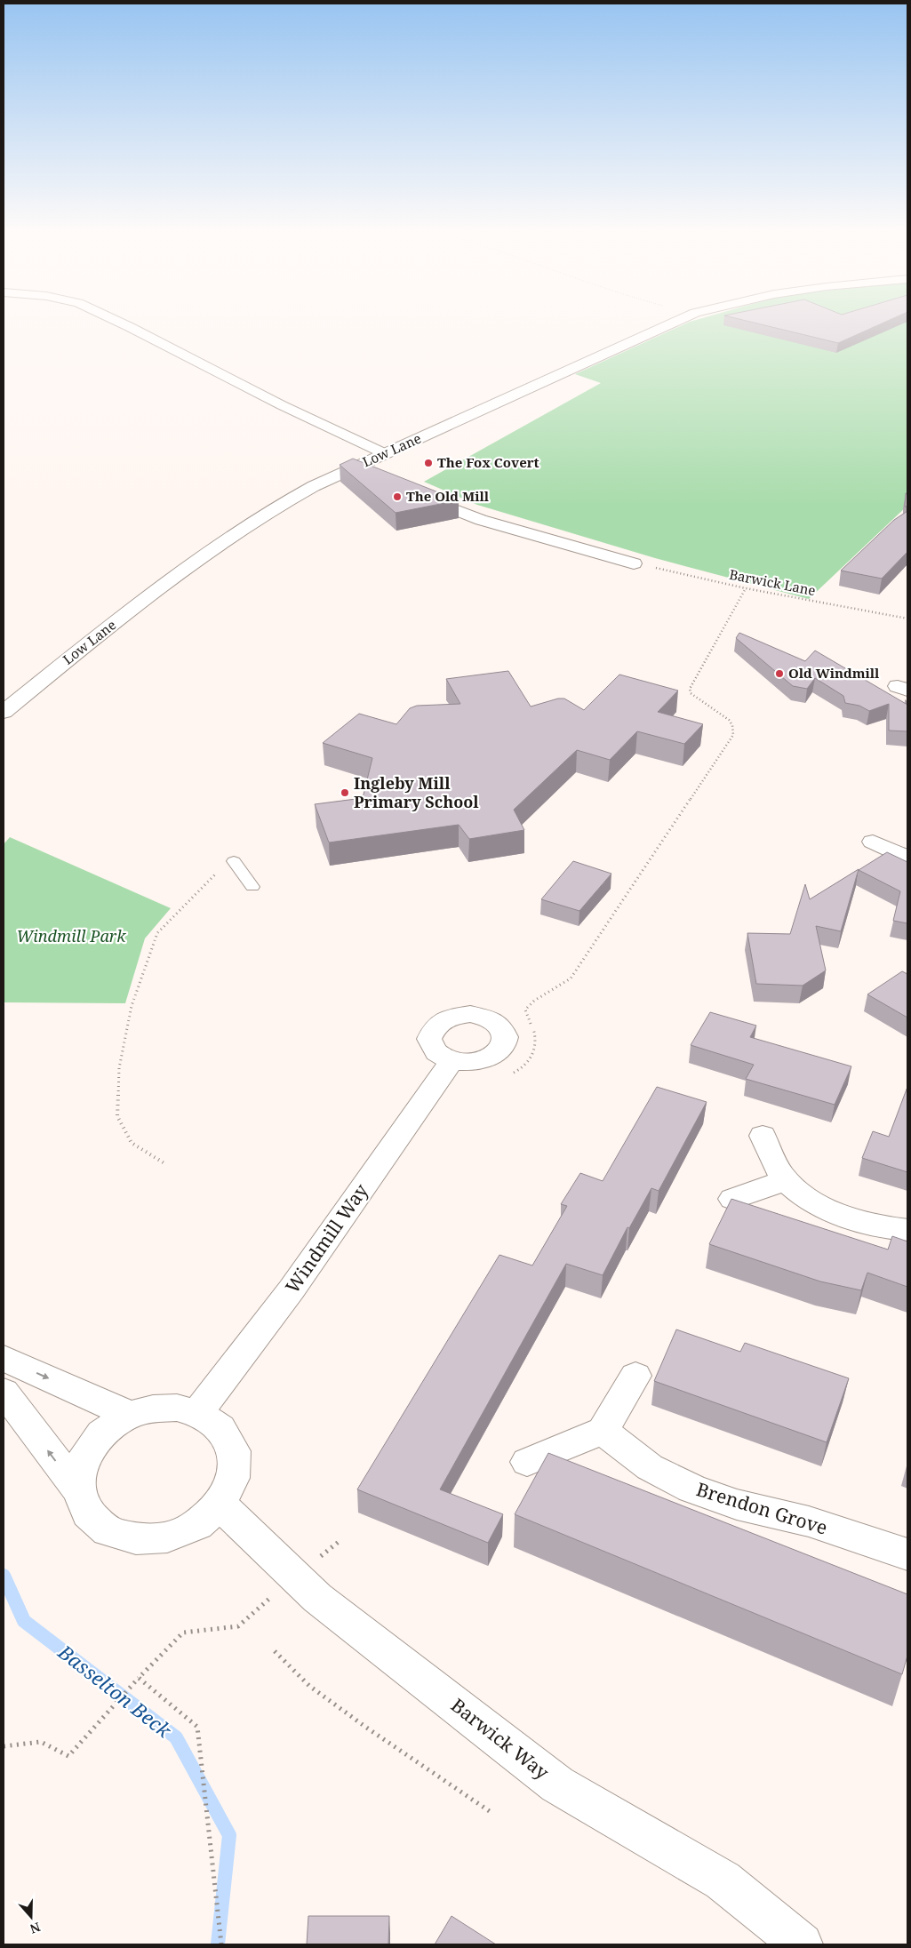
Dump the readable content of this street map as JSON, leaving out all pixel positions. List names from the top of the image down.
{
  "streets": {
    "street": [
      "Low Lane",
      "Windmill Way",
      "Brendon Grove",
      "Barwick Way"
    ],
    "path": ["Barwick Lane"]
  },
  "crossings": [
    ["Windmill Way", "Barwick Way"]
  ],
  "water": ["Basselton Beck"],
  "parks": ["Windmill Park"],
  "places": [
    "The Fox Covert",
    "The Old Mill",
    "Old Windmill",
    "Ingleby Mill Primary School"
  ],
  "north": "bottom"
}
